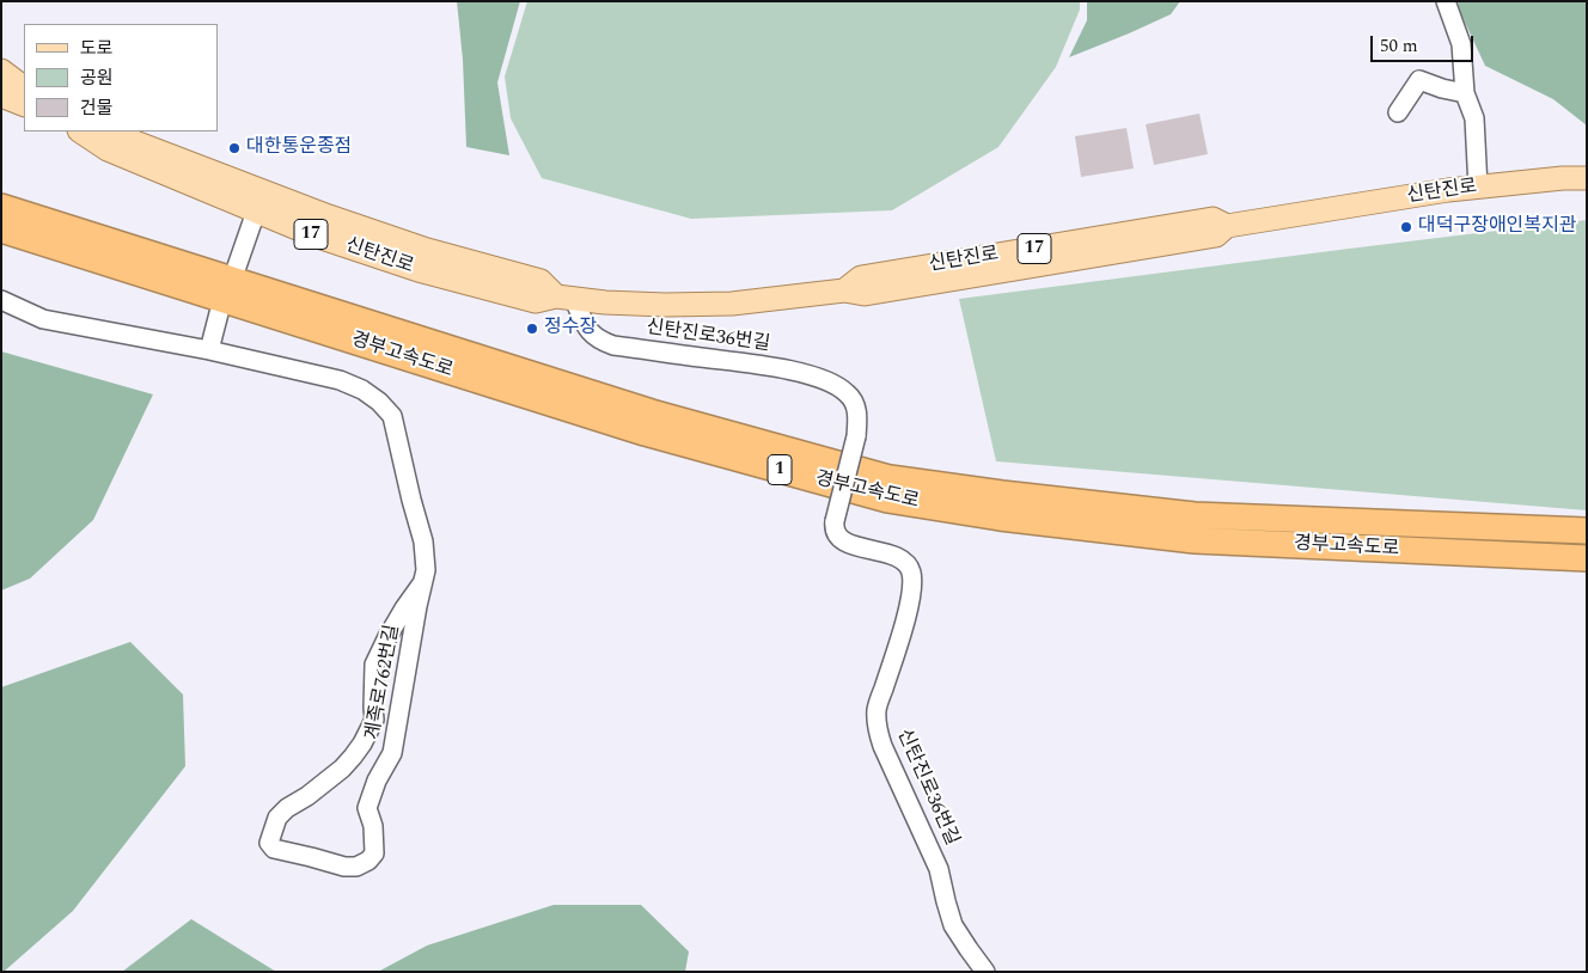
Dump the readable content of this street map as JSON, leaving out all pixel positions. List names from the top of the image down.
{
  "streets": {
    "highway": ["경부고속도로", "1"],
    "main road": ["신탄진로", "17"],
    "street": ["신탄진로36번길", "계족로762번길"]
  },
  "crossings": [
    ["신탄진로", "신탄진로36번길"]
  ],
  "places": ["대한통운종점", "대덕구장애인복지관", "정수장"],
  "legend": ["도로", "공원", "건물"],
  "scale_bar": "50 m"
}
